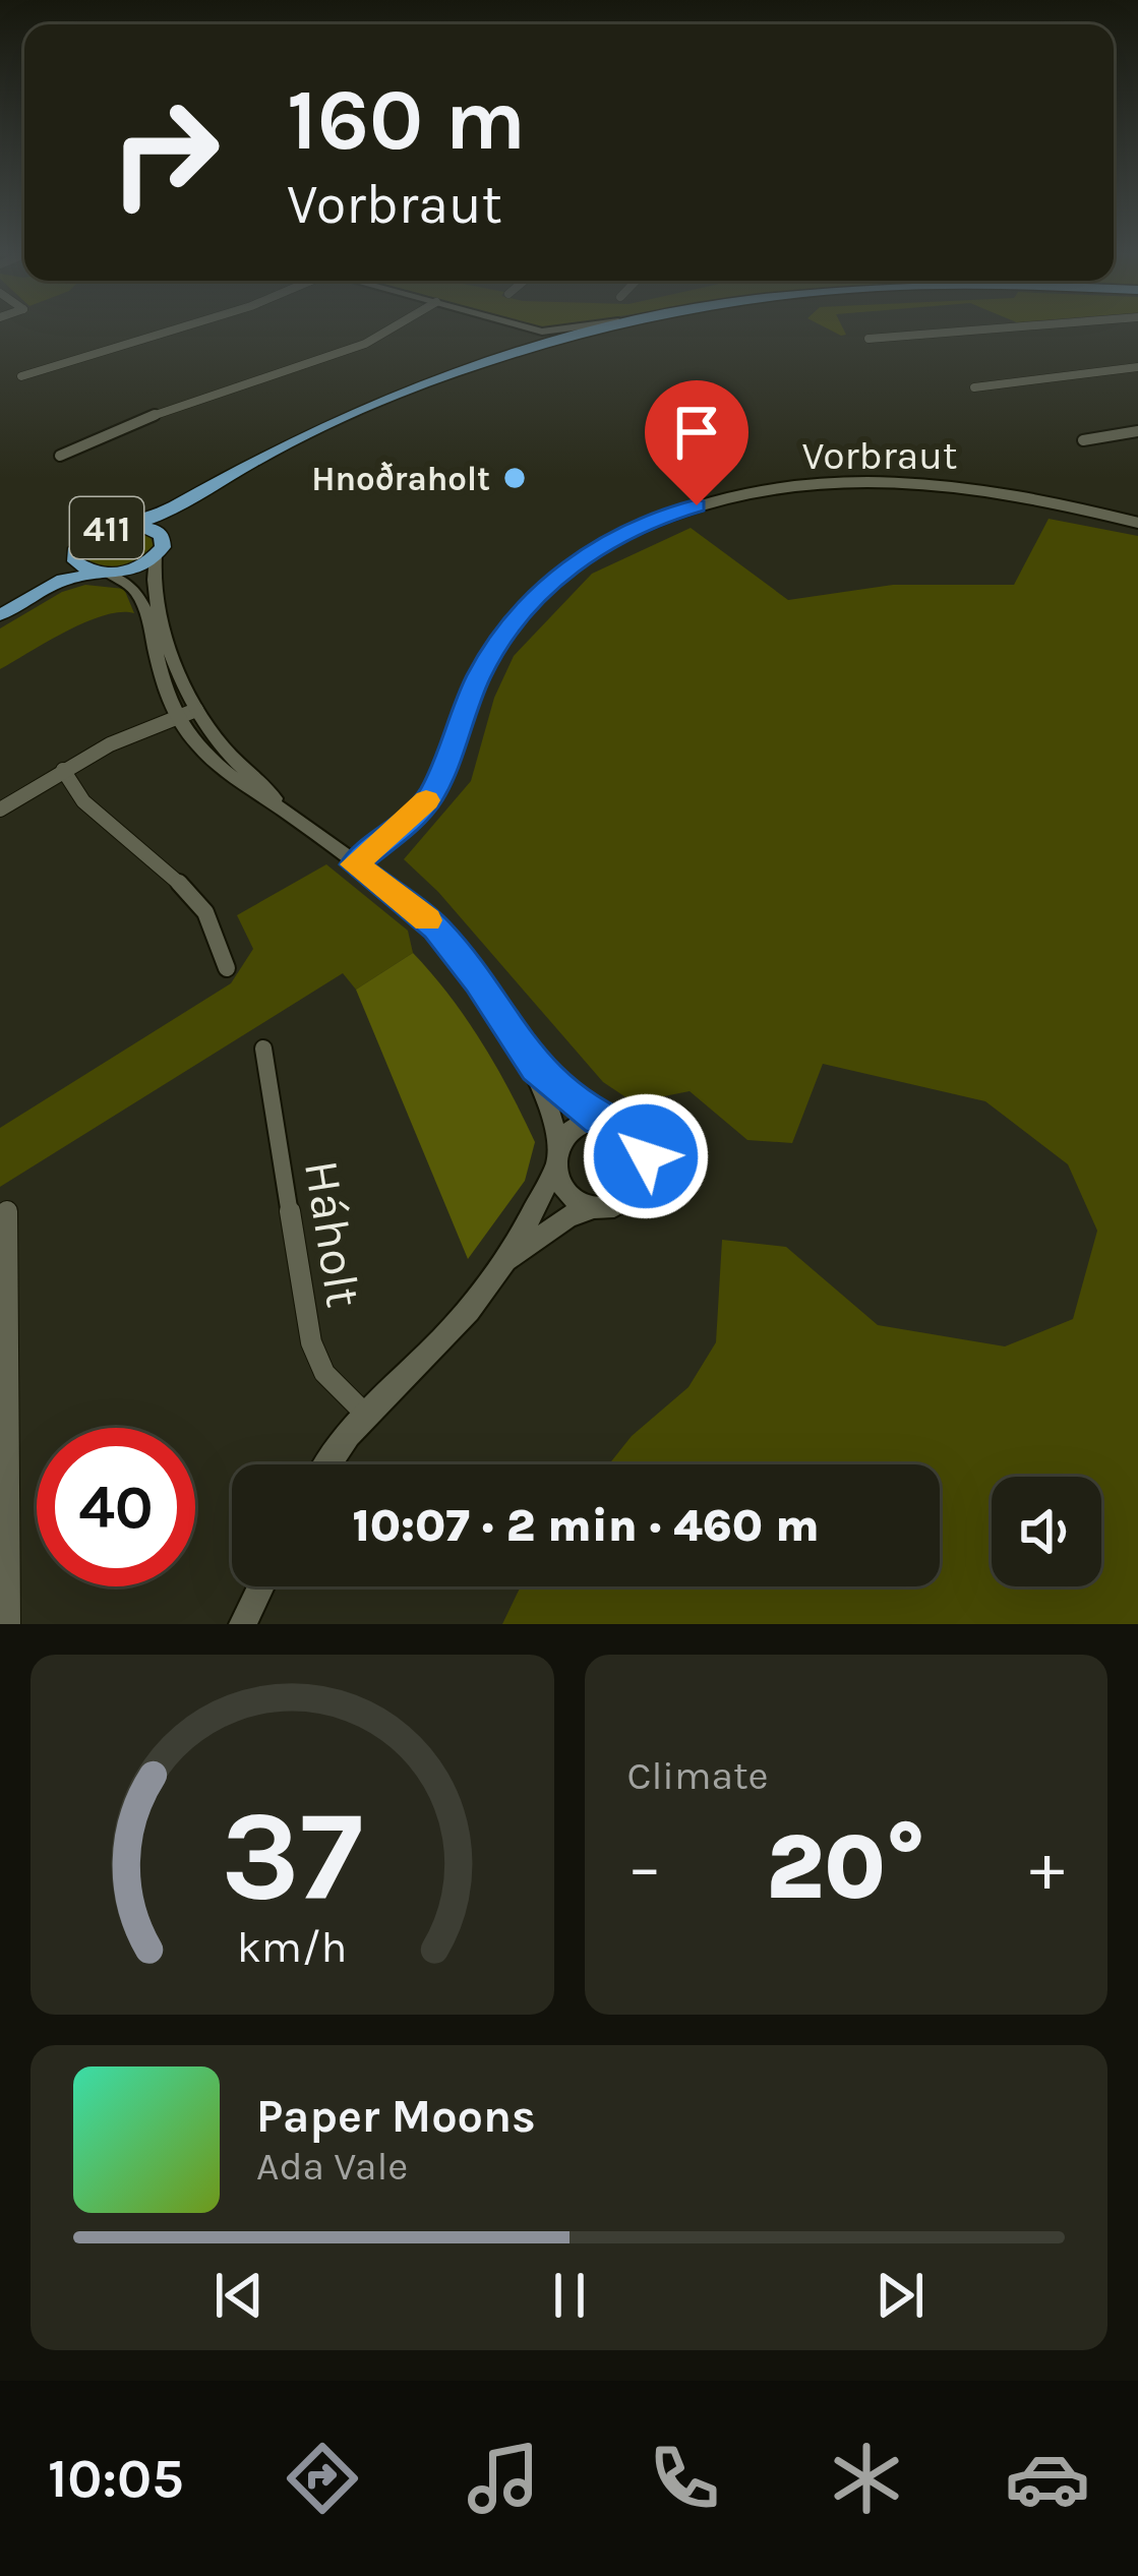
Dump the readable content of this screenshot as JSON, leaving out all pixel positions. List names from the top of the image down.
{
  "streets": {
    "main road": ["411"],
    "street": ["Vorbraut", "Háholt"]
  },
  "places": ["Hnoðraholt"],
  "page": {
    "turn": ["160 m", "Vorbraut"],
    "limit": "40",
    "trip": "10:07 · 2 min · 460 m",
    "tile": "Climate",
    "heat": ["−", "20°", "+"],
    "song": ["Paper Moons", "Ada Vale"],
    "tabs": "10:05",
    "gauge": ["37", "km/h"]
  }
}
